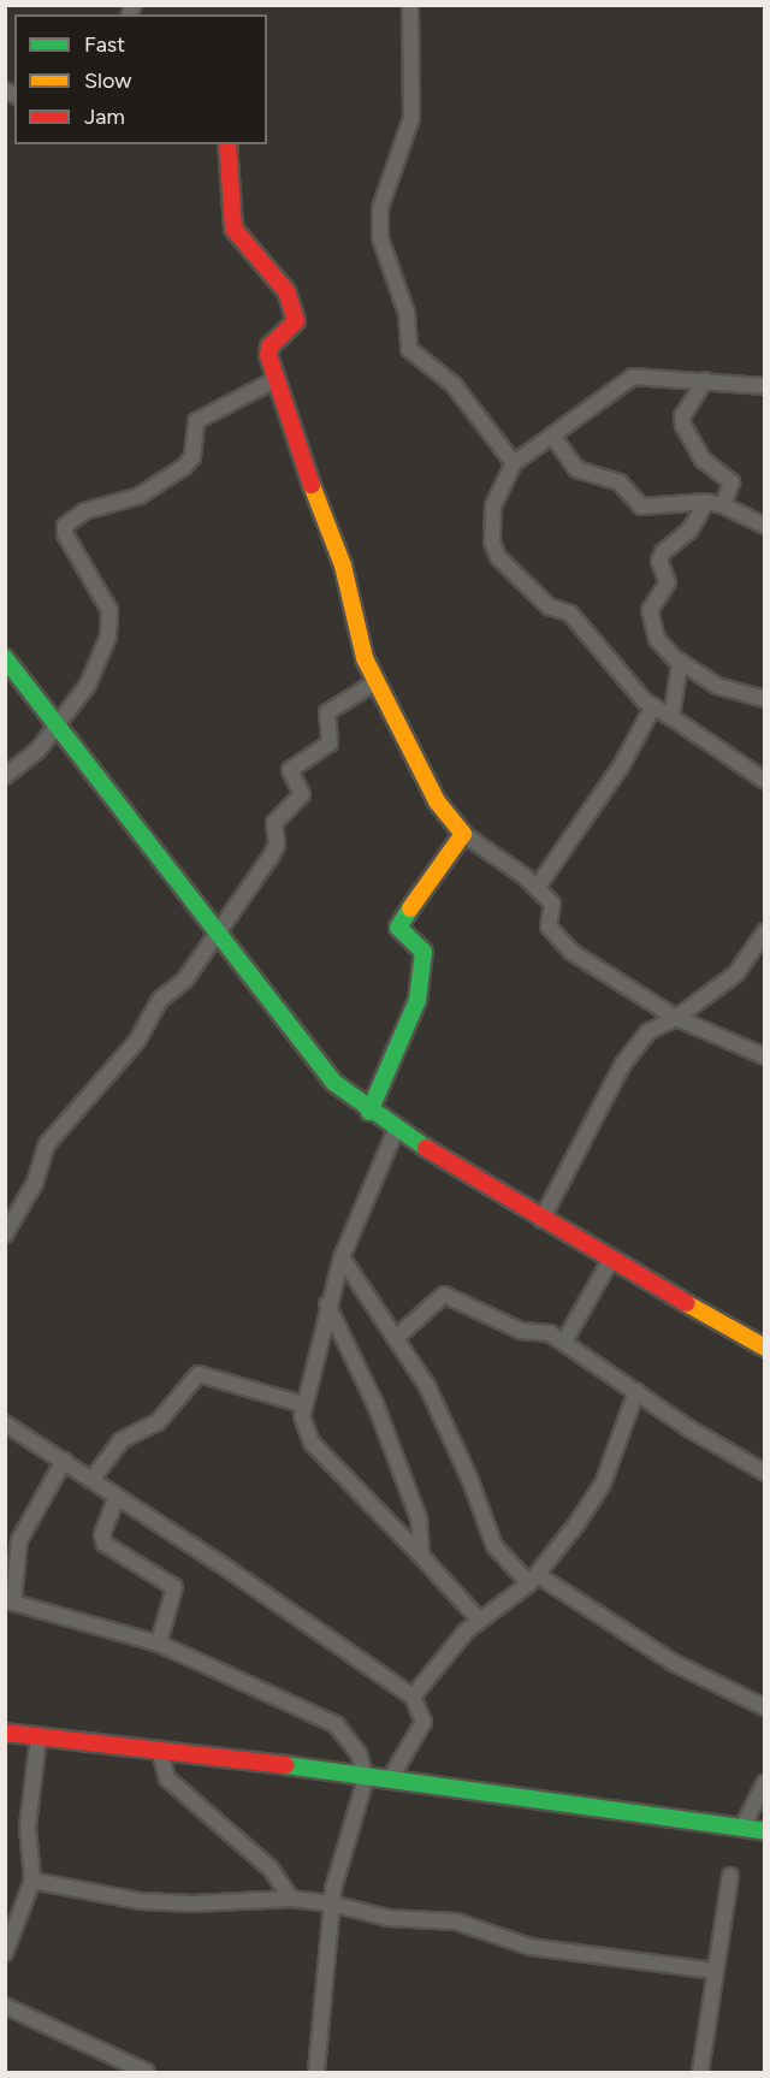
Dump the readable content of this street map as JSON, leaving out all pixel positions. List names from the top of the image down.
{
  "legend": ["Fast", "Slow", "Jam"]
}
